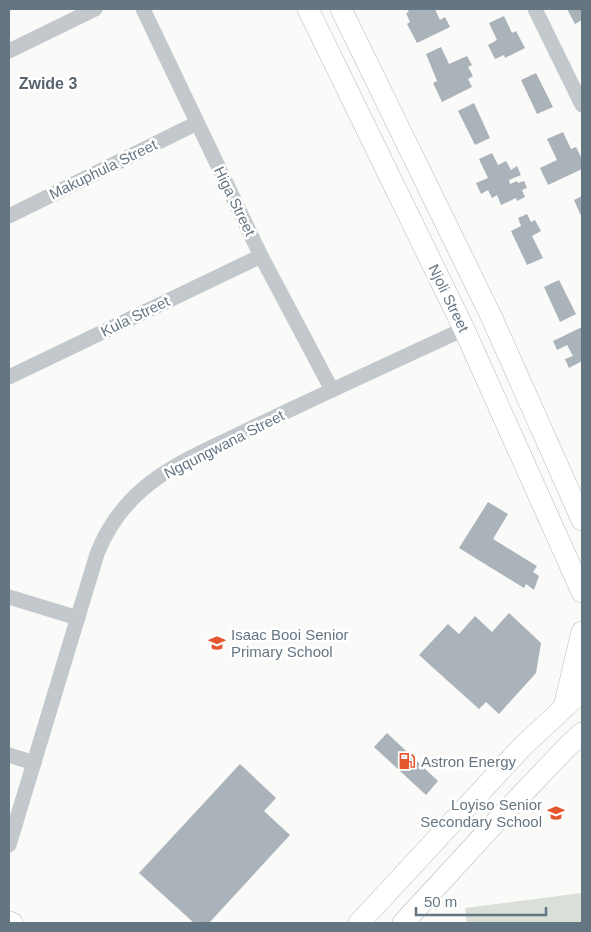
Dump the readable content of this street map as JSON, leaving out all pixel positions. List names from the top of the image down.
{
  "streets": {
    "main road": ["Njoli Street"],
    "street": [
      "Makuphula Street",
      "Higa Street",
      "Kula Street",
      "Ngqungwana Street"
    ]
  },
  "crossings": [
    ["Makuphula Street", "Higa Street"],
    ["Higa Street", "Kula Street"],
    ["Higa Street", "Ngqungwana Street"],
    ["Njoli Street", "Ngqungwana Street"]
  ],
  "districts": ["Zwide 3"],
  "places": {
    "school or university": ["Isaac Booi Senior Primary School", "Loyiso Senior Secondary School"],
    "fuel station": ["Astron Energy"]
  },
  "scale_bar": "50 m"
}
